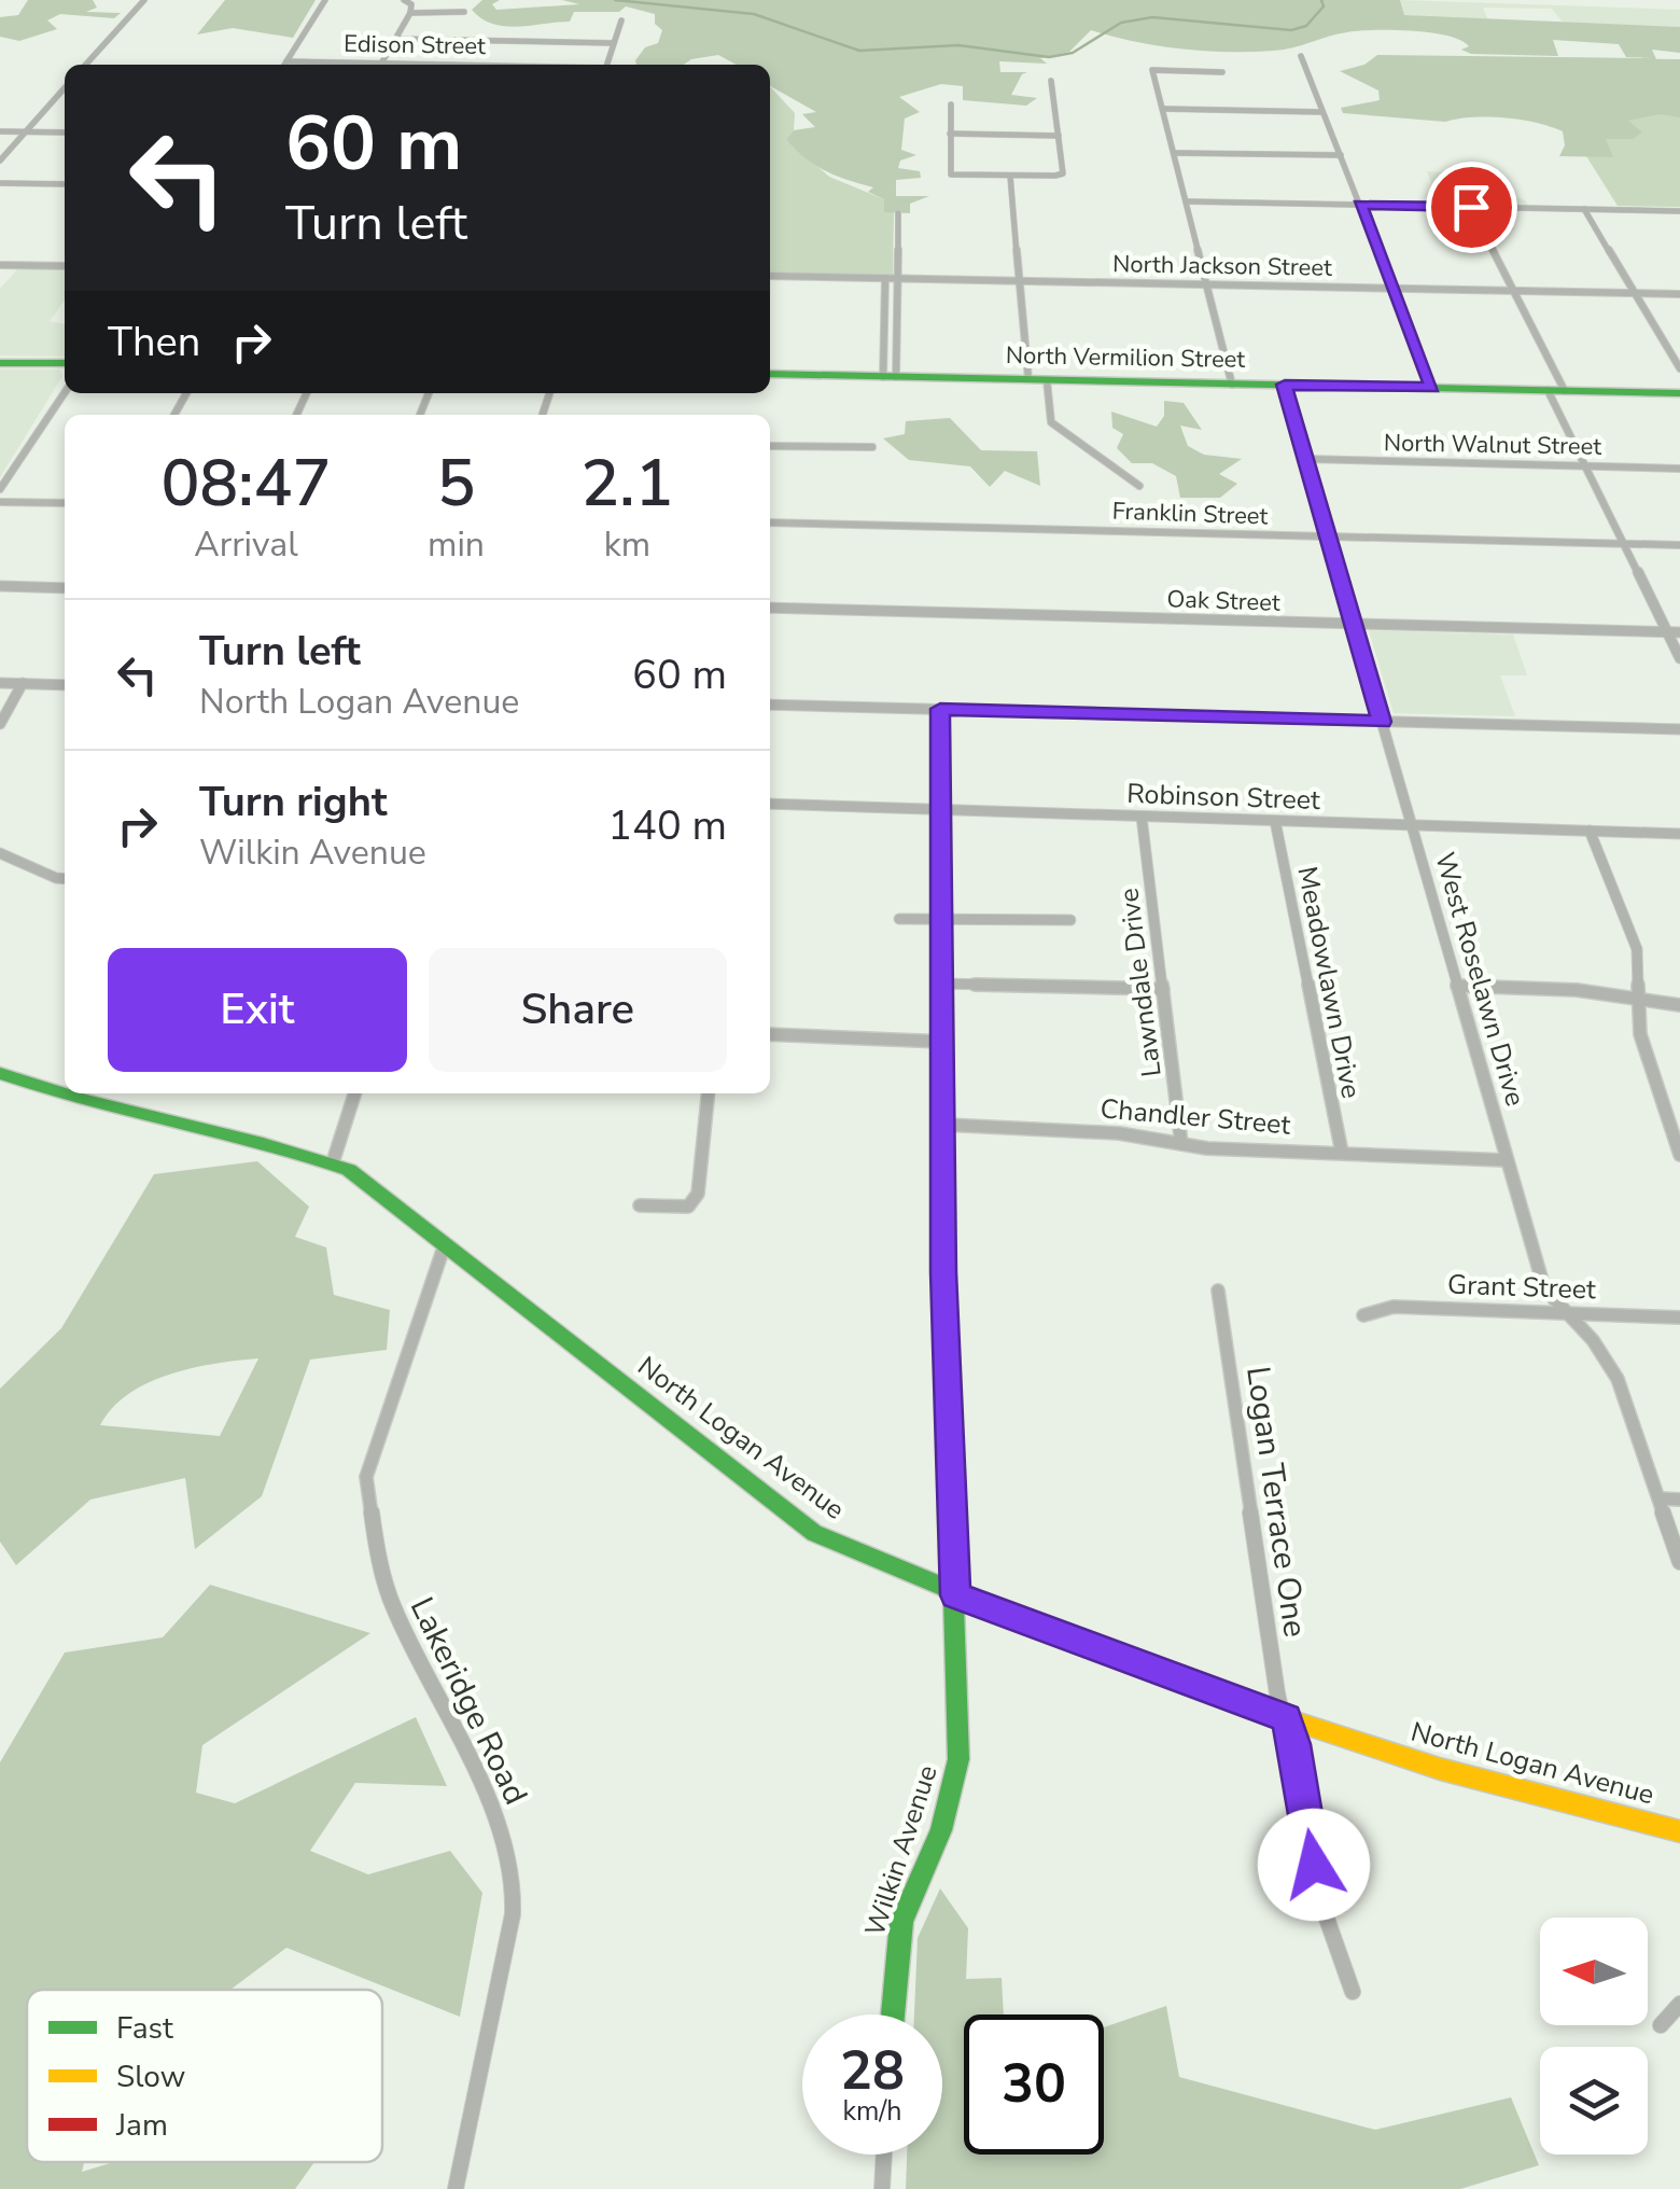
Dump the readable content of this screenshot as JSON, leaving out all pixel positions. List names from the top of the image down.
{
  "streets": {
    "street": [
      "Edison Street",
      "North Jackson Street",
      "North Vermilion Street",
      "North Walnut Street",
      "Franklin Street",
      "Oak Street",
      "Robinson Street",
      "West Roselawn Drive",
      "Lawndale Drive",
      "Meadowlawn Drive",
      "Chandler Street",
      "Grant Street",
      "North Logan Avenue",
      "Logan Terrace One",
      "Lakeridge Road",
      "Wilkin Avenue"
    ]
  },
  "crossings": [
    ["North Vermilion Street", "West Roselawn Drive"],
    ["North Walnut Street", "West Roselawn Drive"],
    ["Franklin Street", "West Roselawn Drive"],
    ["Oak Street", "West Roselawn Drive"],
    ["Robinson Street", "West Roselawn Drive"],
    ["Robinson Street", "Lawndale Drive"],
    ["Robinson Street", "Meadowlawn Drive"],
    ["Robinson Street", "Wilkin Avenue"],
    ["West Roselawn Drive", "Chandler Street"],
    ["West Roselawn Drive", "Grant Street"],
    ["Lawndale Drive", "Chandler Street"],
    ["Meadowlawn Drive", "Chandler Street"],
    ["Chandler Street", "Wilkin Avenue"],
    ["North Logan Avenue", "Logan Terrace One"],
    ["North Logan Avenue", "Lakeridge Road"],
    ["North Logan Avenue", "Wilkin Avenue"]
  ],
  "legend": ["Fast", "Slow", "Jam"],
  "north": "left",
  "page": {
    "turn": ["60 m", "Turn left"],
    "then": "Then",
    "eta": [
      "08:47",
      "Arrival",
      "5",
      "min",
      "2.1",
      "km"
    ],
    "list": [
      {
        "name": "Turn left",
        "note": "North Logan Avenue",
        "value": "60 m"
      },
      {
        "name": "Turn right",
        "note": "Wilkin Avenue",
        "value": "140 m"
      }
    ],
    "buttons": ["Exit", "Share"],
    "speed": "28 km/h",
    "limit": "30"
  }
}
